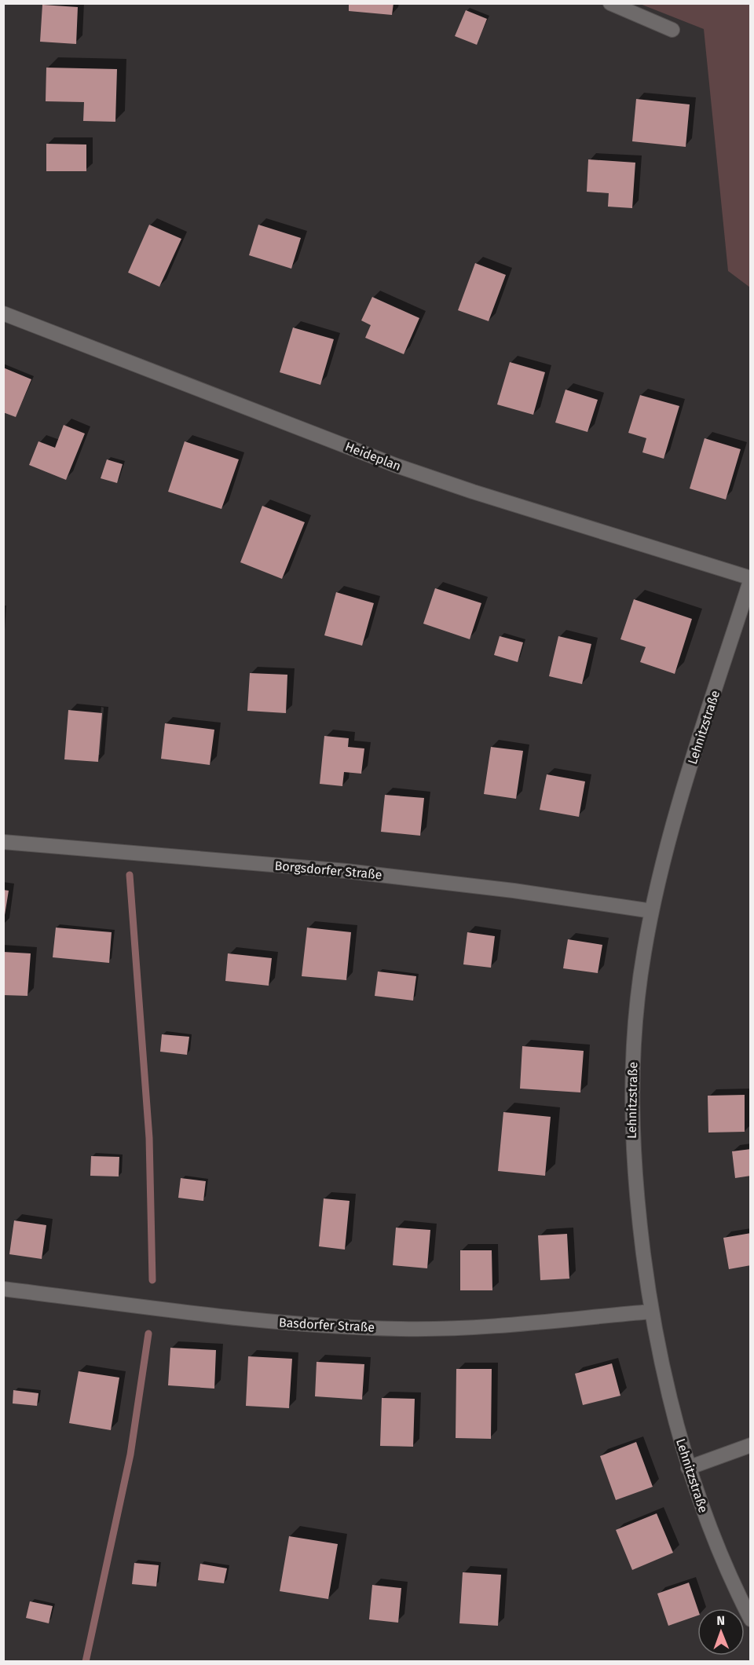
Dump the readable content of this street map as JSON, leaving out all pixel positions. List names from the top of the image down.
{
  "streets": {
    "street": [
      "Heideplan",
      "Lehnitzstraße",
      "Borgsdorfer Straße",
      "Basdorfer Straße"
    ]
  },
  "crossings": [
    ["Heideplan", "Lehnitzstraße"],
    ["Lehnitzstraße", "Borgsdorfer Straße"],
    ["Lehnitzstraße", "Basdorfer Straße"]
  ],
  "north": "top"
}
